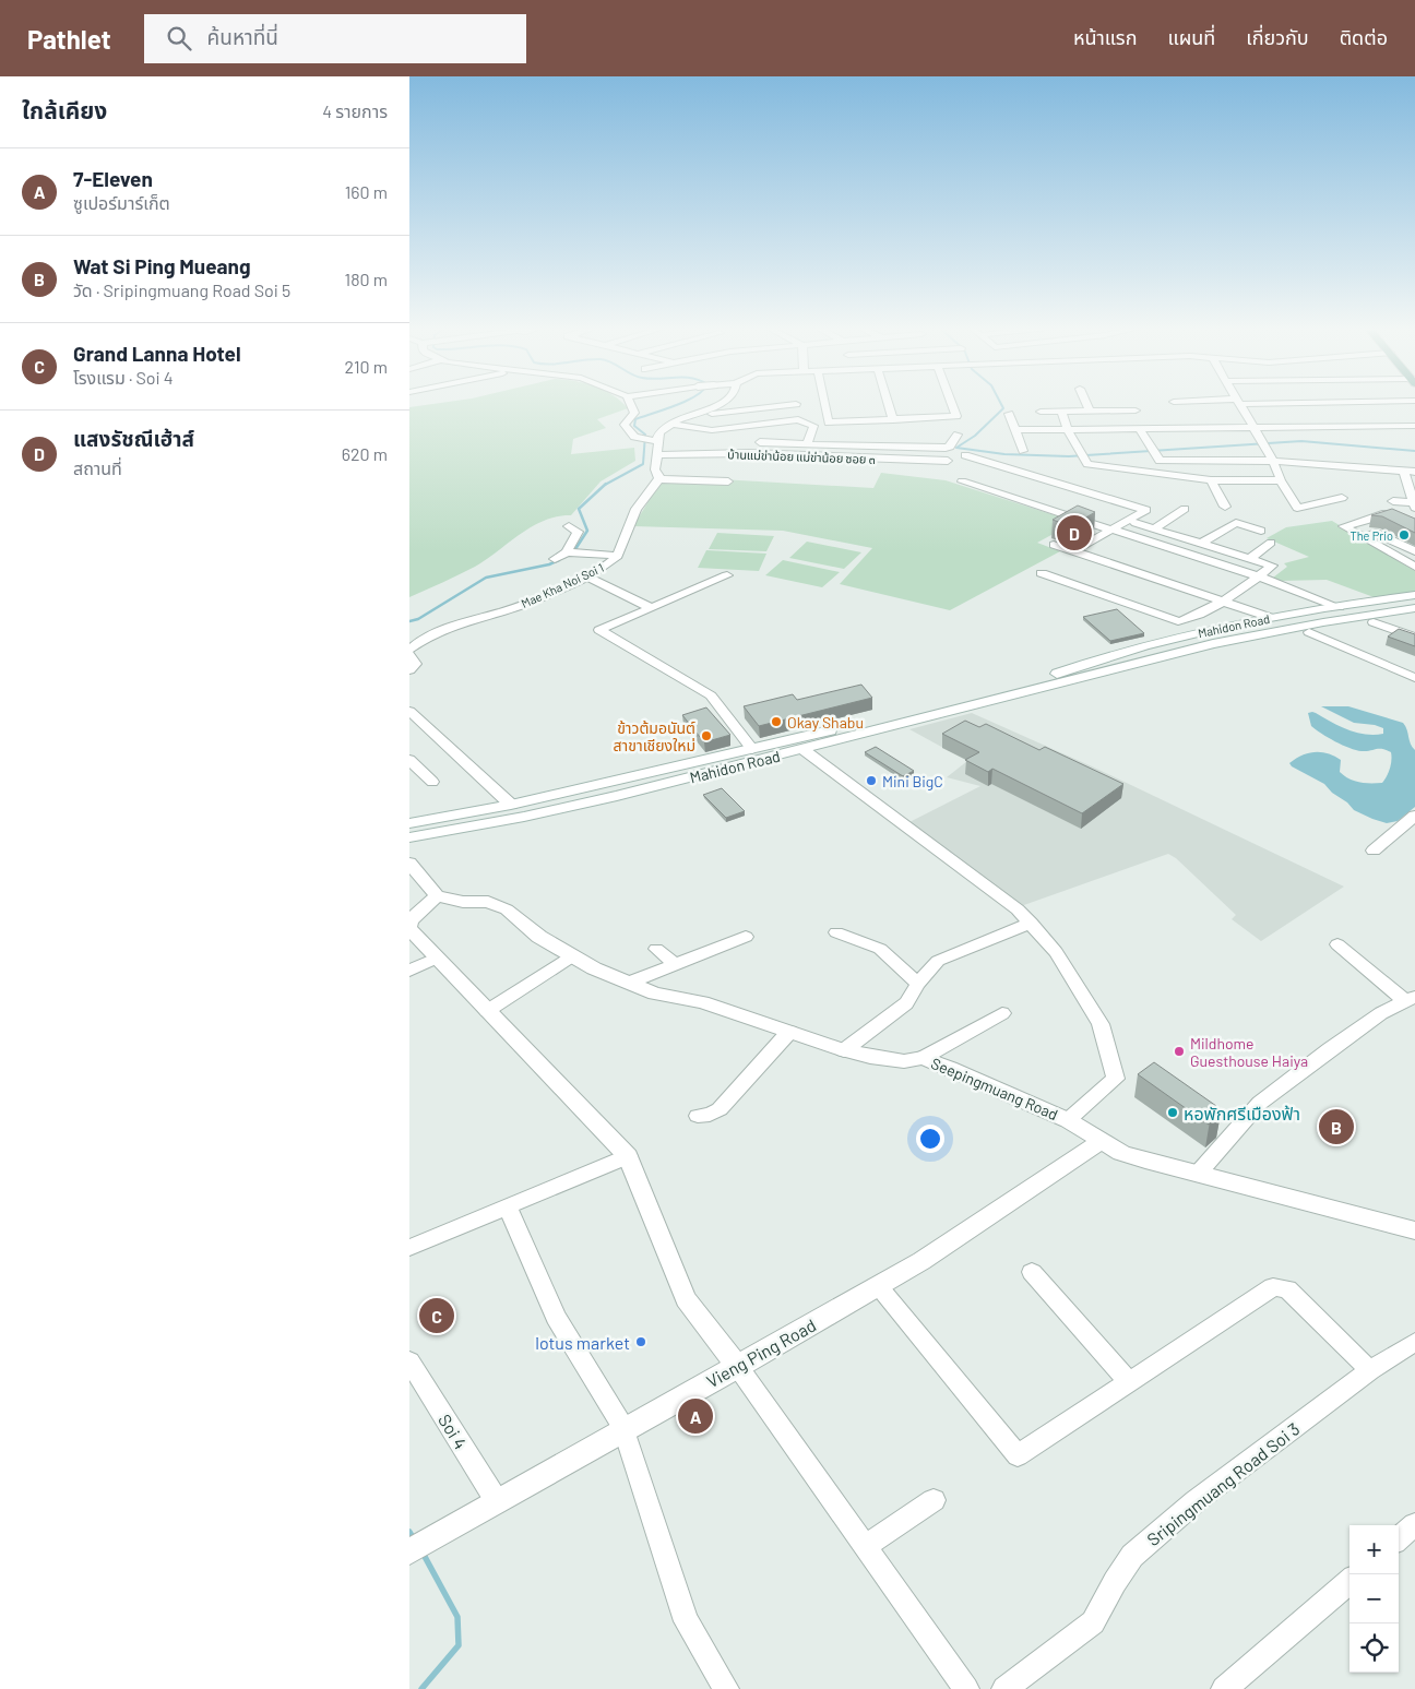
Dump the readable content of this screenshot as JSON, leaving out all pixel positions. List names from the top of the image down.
{
  "streets": {
    "main road": ["Mahidon Road", "Seepingmuang Road", "Vieng Ping Road"],
    "street": [
      "บ้านแม่ข่าน้อย แม่ข่าน้อย ซอย ๓",
      "Mae Kha Noi Soi 1",
      "Soi 4",
      "Sripingmuang Road Soi 3"
    ]
  },
  "crossings": [
    ["Seepingmuang Road", "Vieng Ping Road"],
    ["Vieng Ping Road", "Soi 4"]
  ],
  "places": [
    "The Prio",
    "Okay Shabu",
    "ข้าวต้มอนันต์ สาขาเชียงใหม่",
    "Mini BigC",
    "Mildhome Guesthouse Haiya",
    "หอพักศรีเมืองฟ้า",
    "lotus market"
  ],
  "page": {
    "header": "Pathlet",
    "search": "ค้นหาที่นี่",
    "nav": [
      "หน้าแรก",
      "แผนที่",
      "เกี่ยวกับ",
      "ติดต่อ"
    ],
    "heading": ["ใกล้เคียง", "4 รายการ"],
    "list": [
      {
        "mark": "A",
        "name": "7-Eleven",
        "note": "ซูเปอร์มาร์เก็ต",
        "value": "160 m"
      },
      {
        "mark": "B",
        "name": "Wat Si Ping Mueang",
        "note": "วัด · Sripingmuang Road Soi 5",
        "value": "180 m"
      },
      {
        "mark": "C",
        "name": "Grand Lanna Hotel",
        "note": "โรงแรม · Soi 4",
        "value": "210 m"
      },
      {
        "mark": "D",
        "name": "แสงรัชณีเฮ้าส์",
        "note": "สถานที่",
        "value": "620 m"
      }
    ],
    "pins": [
      "D",
      "B",
      "C",
      "A"
    ],
    "map_buttons": ["+", "−"]
  }
}
